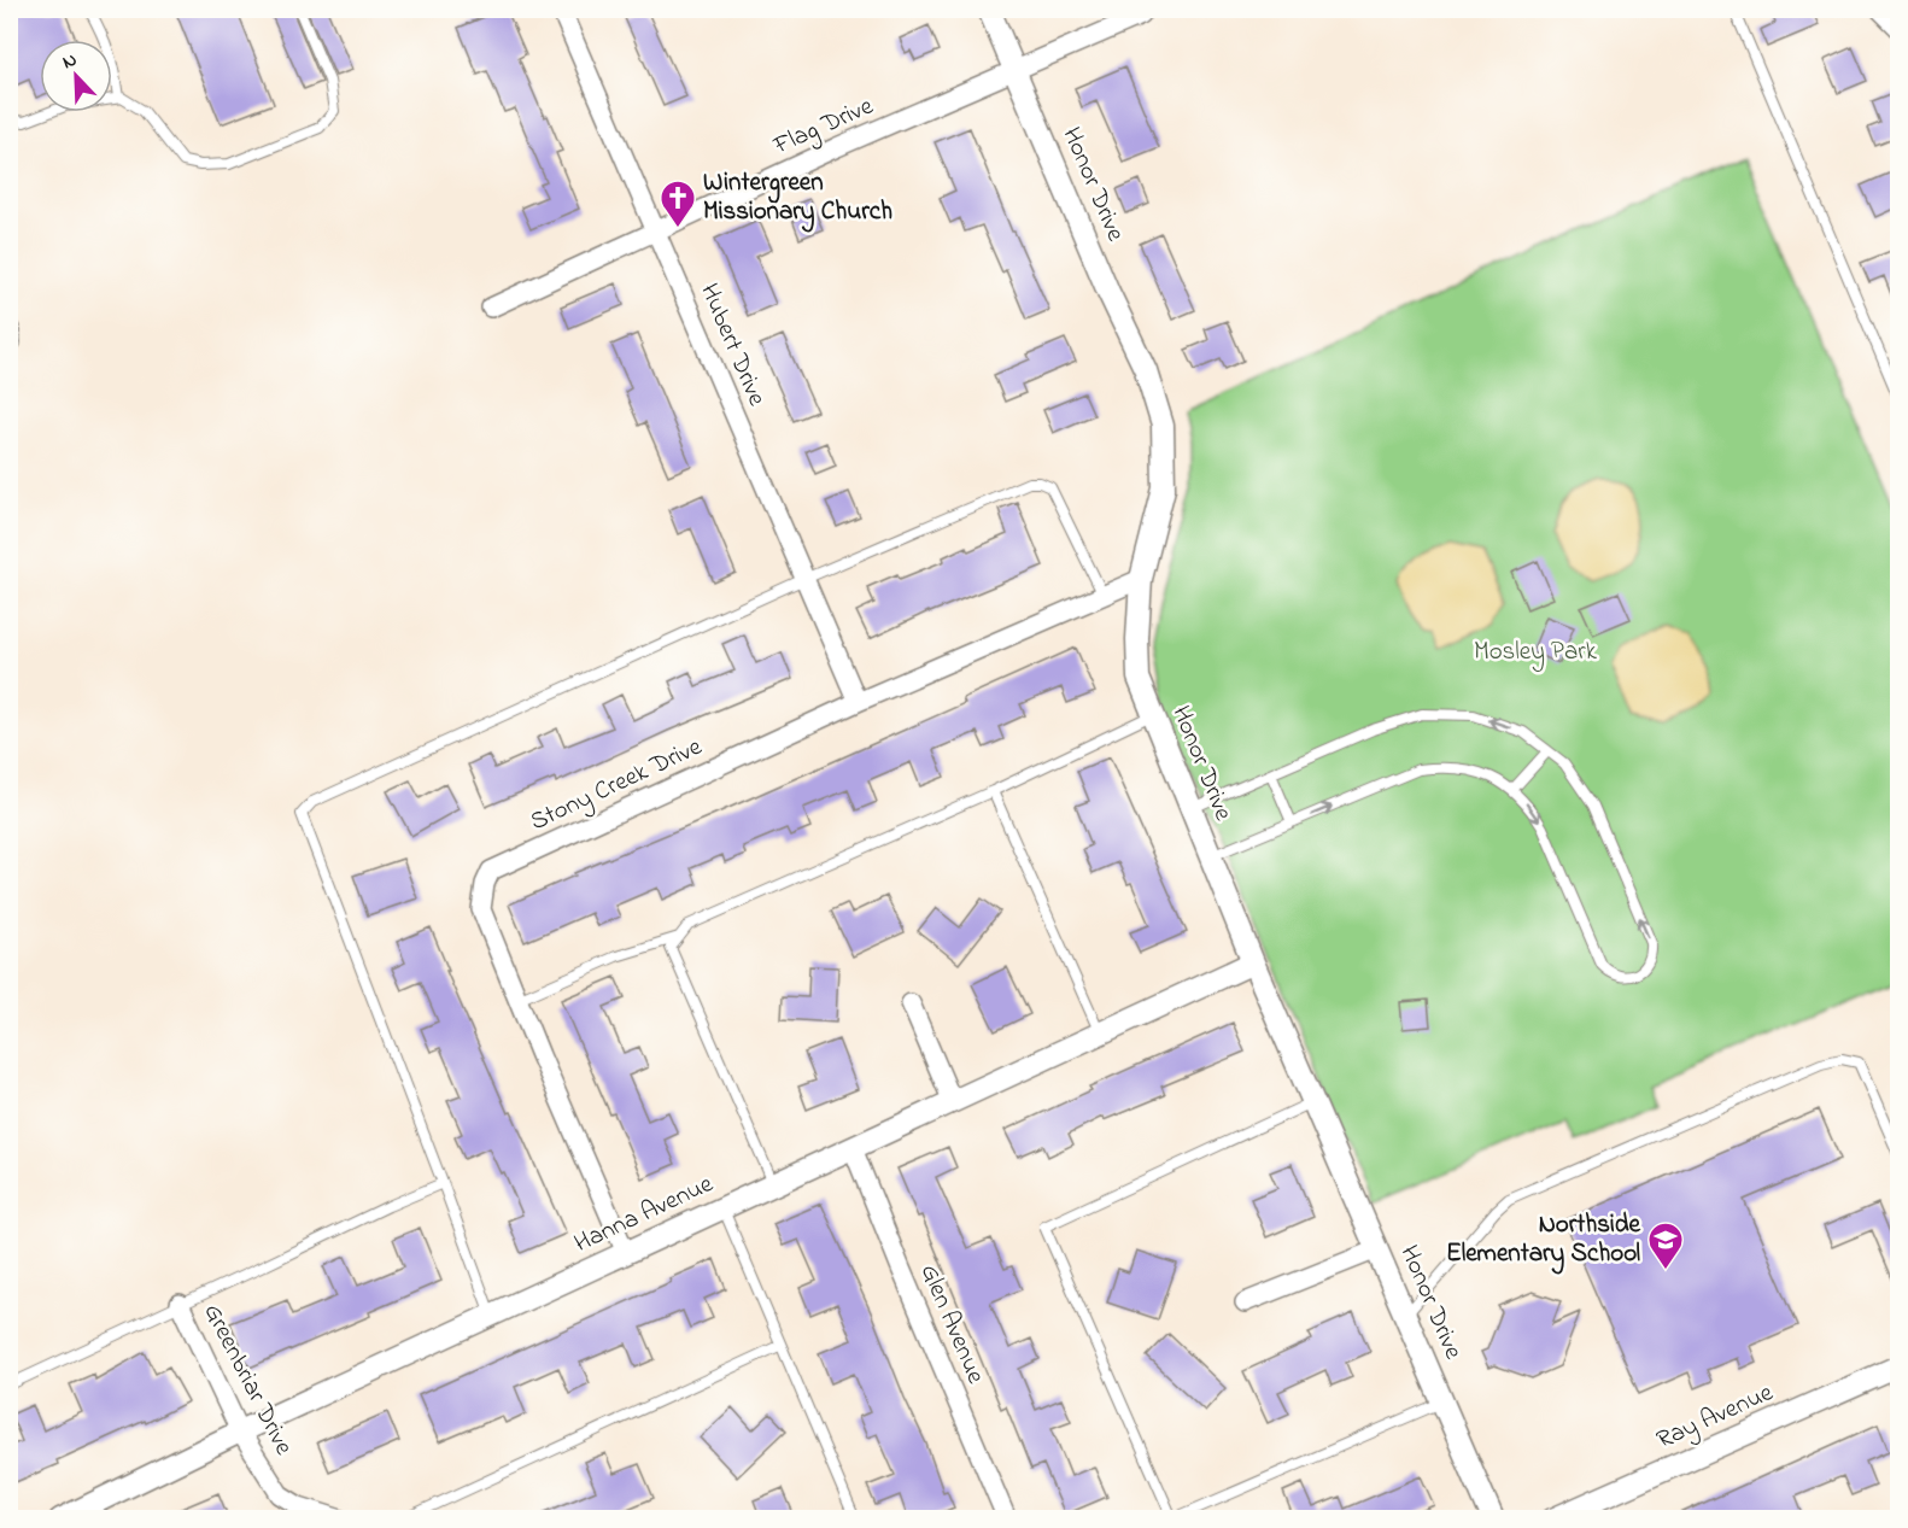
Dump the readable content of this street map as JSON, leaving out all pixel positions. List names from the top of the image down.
{
  "streets": {
    "street": [
      "Flag Drive",
      "Honor Drive",
      "Hubert Drive",
      "Stony Creek Drive",
      "Hanna Avenue",
      "Glen Avenue",
      "Greenbriar Drive",
      "Ray Avenue"
    ]
  },
  "crossings": [
    ["Flag Drive", "Honor Drive"],
    ["Flag Drive", "Hubert Drive"],
    ["Honor Drive", "Stony Creek Drive"],
    ["Honor Drive", "Hanna Avenue"],
    ["Hubert Drive", "Stony Creek Drive"],
    ["Stony Creek Drive", "Hanna Avenue"],
    ["Hanna Avenue", "Glen Avenue"],
    ["Hanna Avenue", "Greenbriar Drive"]
  ],
  "parks": ["Mosley Park"],
  "places": {
    "church": ["Wintergreen Missionary Church"],
    "school or university": ["Northside Elementary School"]
  },
  "north": "top left"
}
